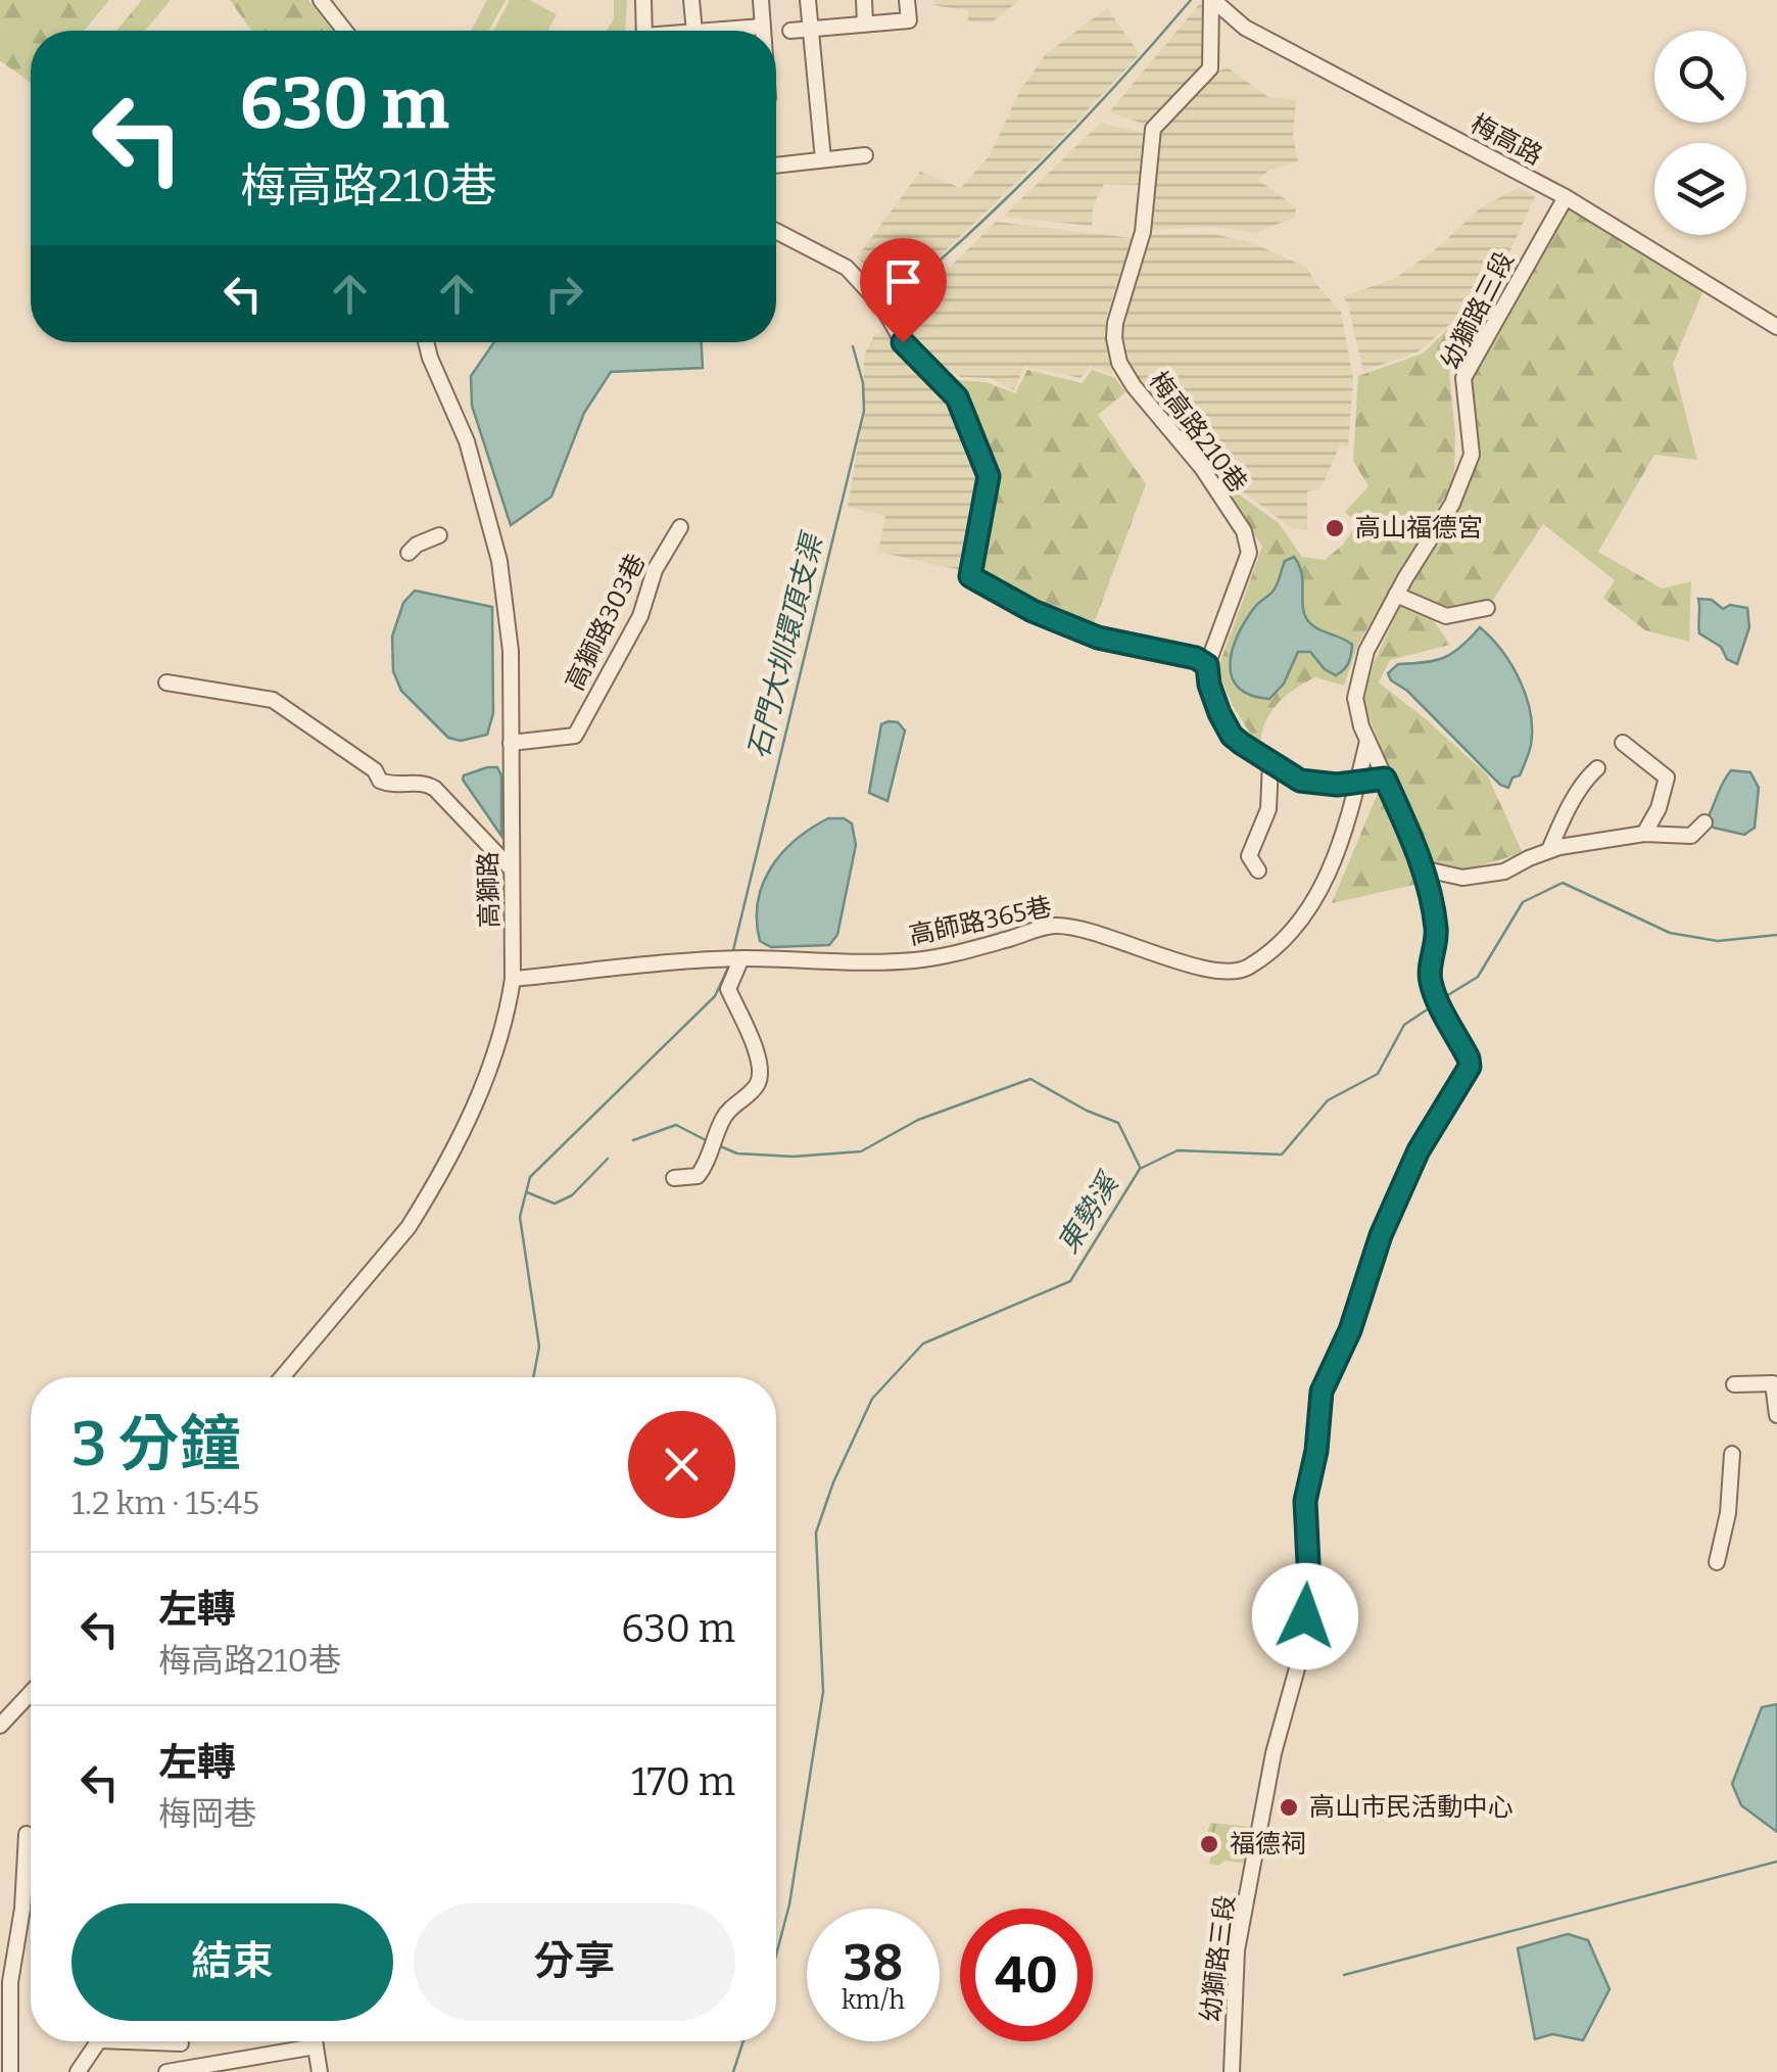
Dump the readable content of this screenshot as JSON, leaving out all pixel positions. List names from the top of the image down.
{
  "streets": {
    "street": [
      "梅高路",
      "幼獅路三段",
      "梅高路210巷",
      "高獅路303巷",
      "高獅路",
      "高師路365巷"
    ]
  },
  "crossings": [
    ["梅高路", "幼獅路三段"],
    ["梅高路", "梅高路210巷"],
    ["幼獅路三段", "高師路365巷"],
    ["高獅路303巷", "高獅路"],
    ["高獅路", "高師路365巷"]
  ],
  "water": ["石門大圳環頂支渠", "東勢溪"],
  "places": ["高山福德宮", "高山市民活動中心", "福德祠"],
  "page": {
    "turn": ["630 m", "梅高路210巷"],
    "heading": ["3 分鐘", "1.2 km · 15:45"],
    "list": [
      {
        "name": "左轉",
        "note": "梅高路210巷",
        "value": "630 m"
      },
      {
        "name": "左轉",
        "note": "梅岡巷",
        "value": "170 m"
      }
    ],
    "buttons": ["結束", "分享"],
    "speed": "38 km/h",
    "limit": "40"
  }
}
